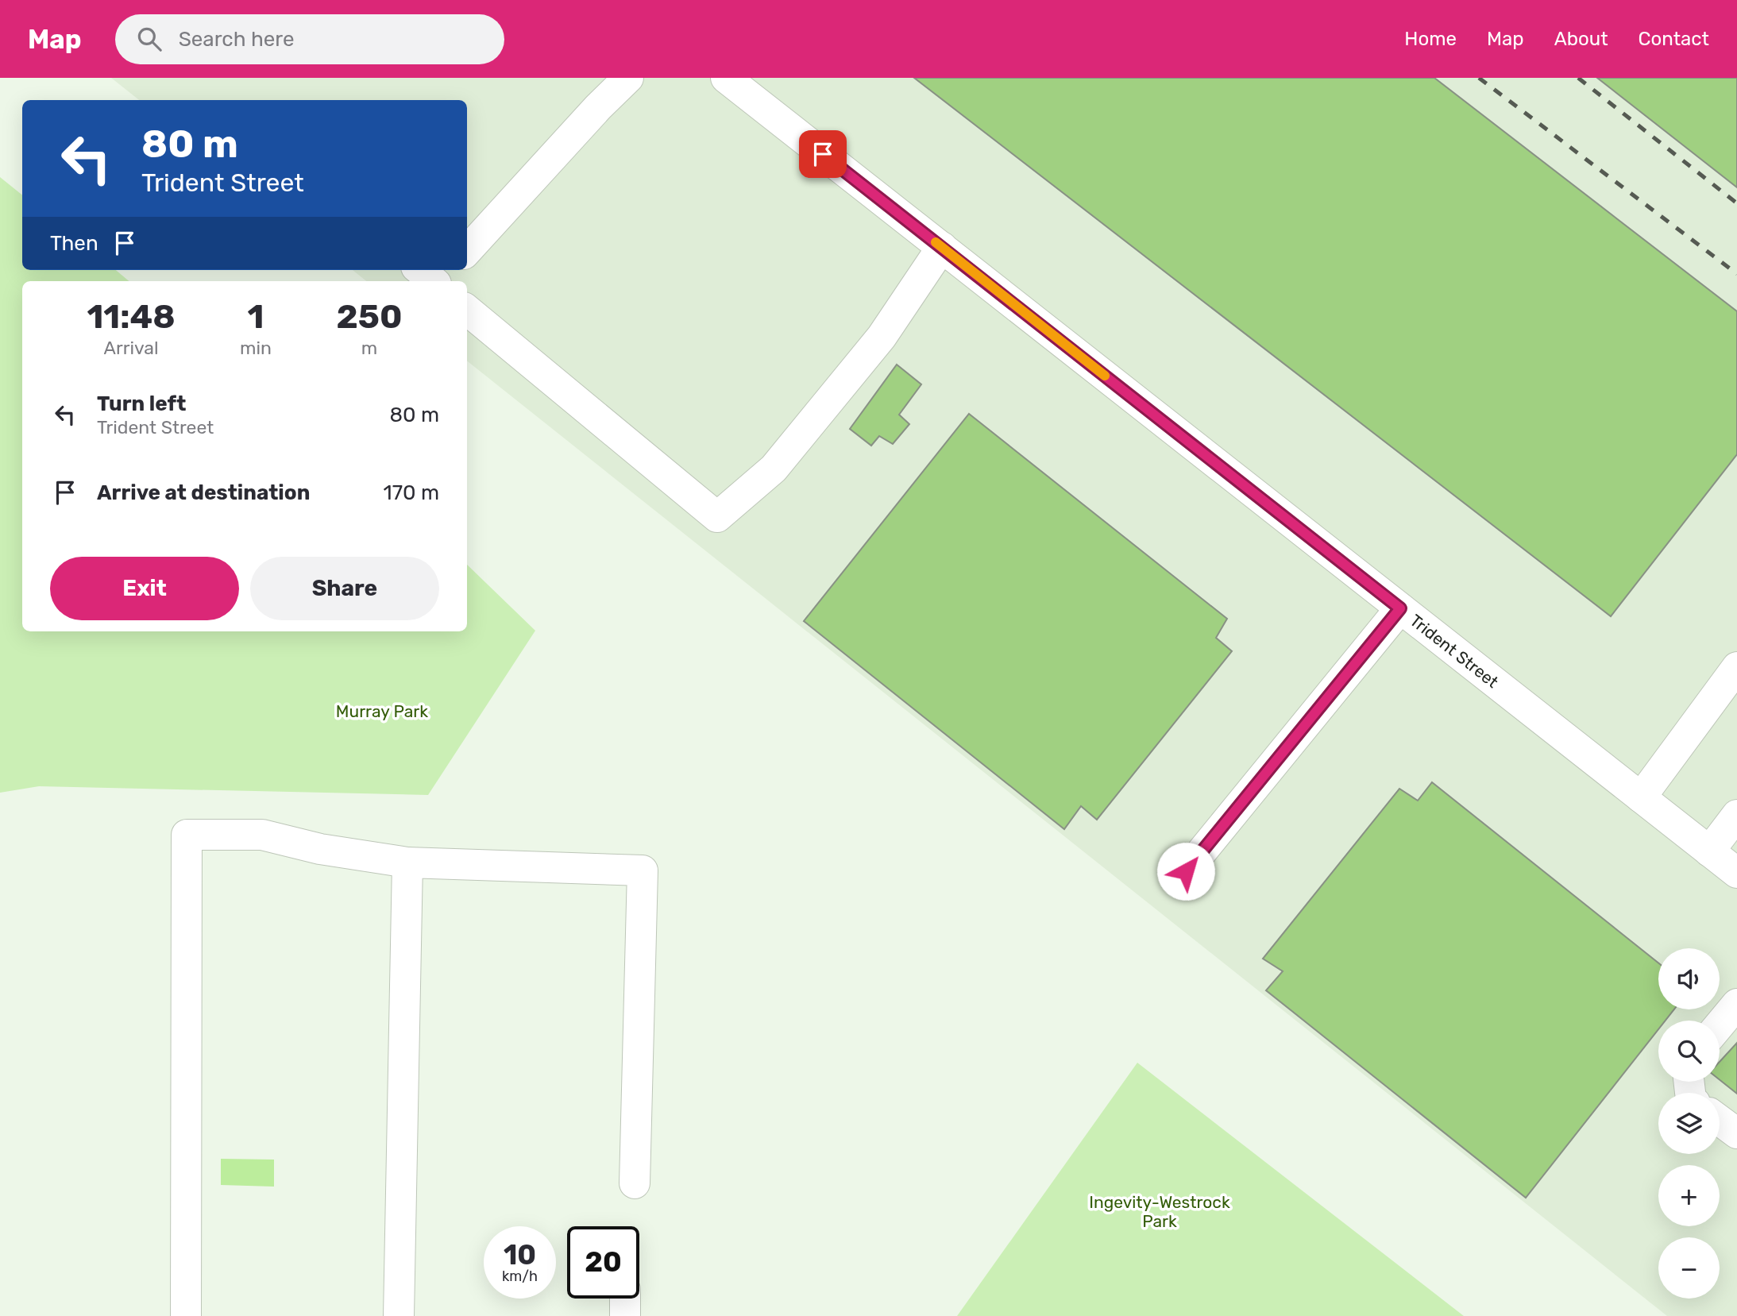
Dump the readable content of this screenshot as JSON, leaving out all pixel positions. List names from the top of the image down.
{
  "streets": {
    "street": ["Trident Street"]
  },
  "parks": ["Murray Park", "Ingevity-Westrock Park"],
  "page": {
    "header": "Map",
    "search": "Search here",
    "nav": [
      "Home",
      "Map",
      "About",
      "Contact"
    ],
    "turn": ["80 m", "Trident Street"],
    "then": "Then",
    "eta": [
      "11:48",
      "Arrival",
      "1",
      "min",
      "250",
      "m"
    ],
    "list": [
      {
        "name": "Turn left",
        "note": "Trident Street",
        "value": "80 m"
      },
      {
        "name": "Arrive at destination",
        "value": "170 m"
      }
    ],
    "buttons": ["Exit", "Share"],
    "map_buttons": ["+", "−"],
    "speed": "10 km/h",
    "limit": "20"
  }
}
